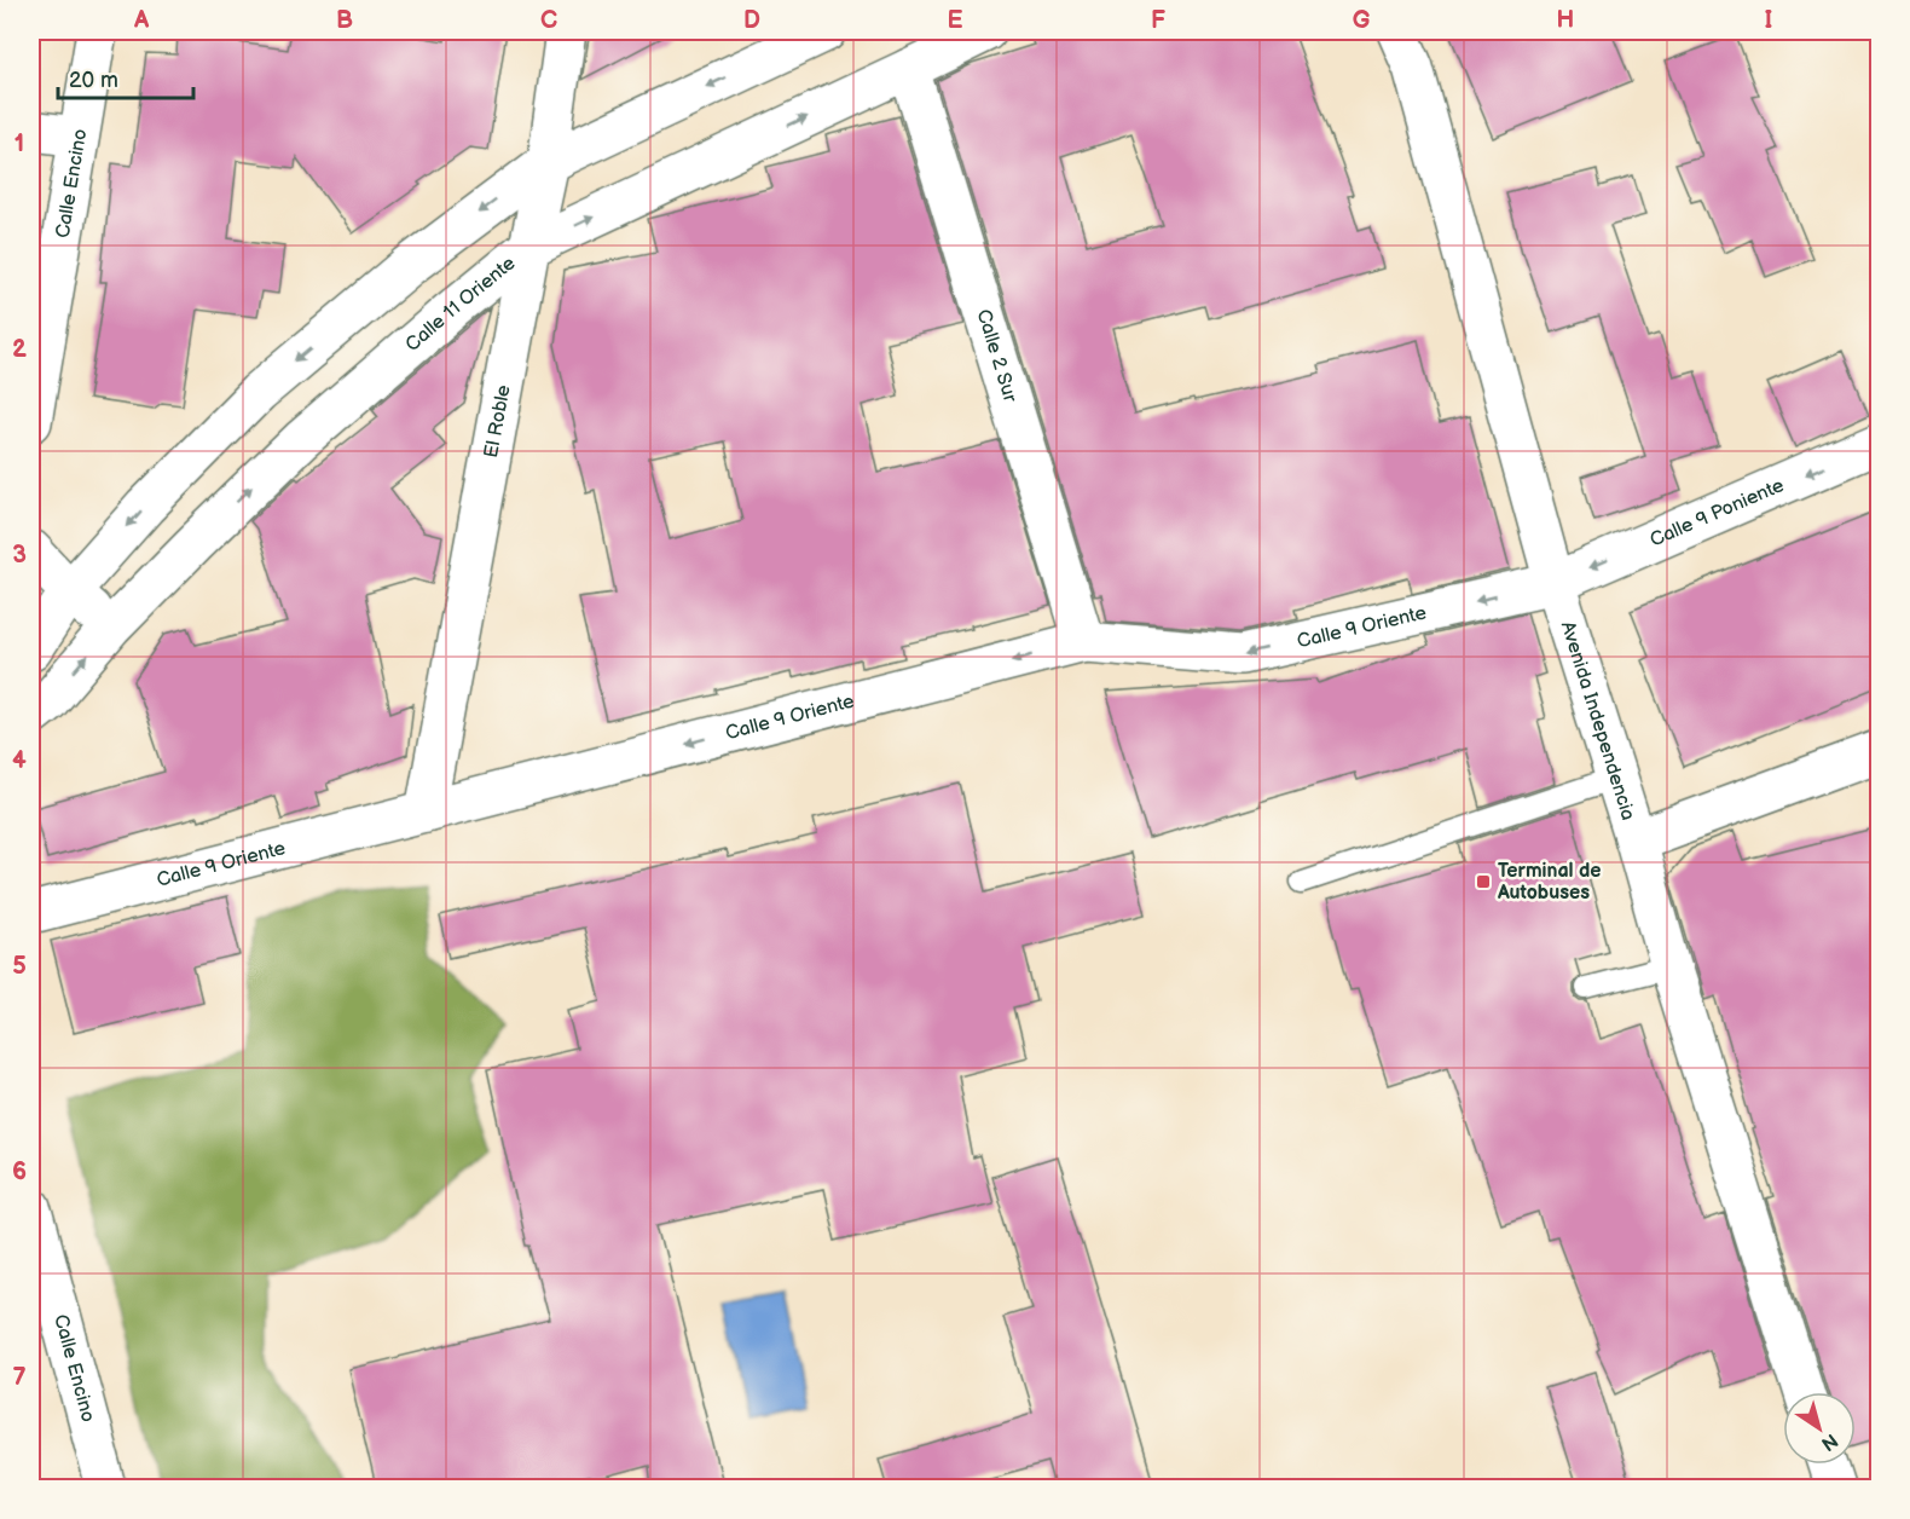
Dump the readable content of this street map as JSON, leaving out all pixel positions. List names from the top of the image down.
{
  "streets": {
    "street": [
      "Calle Encino",
      "Calle 11 Oriente",
      "Calle 2 Sur",
      "El Roble",
      "Calle 9 Poniente",
      "Calle 9 Oriente",
      "Avenida Independencia"
    ]
  },
  "crossings": [
    ["Calle 11 Oriente", "Calle 2 Sur"],
    ["Calle 11 Oriente", "El Roble"],
    ["Calle 2 Sur", "Calle 9 Oriente"],
    ["El Roble", "Calle 9 Oriente"],
    ["Calle 9 Poniente", "Calle 9 Oriente"],
    ["Calle 9 Poniente", "Avenida Independencia"],
    ["Calle 9 Oriente", "Avenida Independencia"]
  ],
  "one_way": ["Calle 9 Oriente"],
  "places": {
    "transit": ["Terminal de Autobuses"]
  },
  "scale_bar": "20 m",
  "north": "bottom right",
  "grid": {
    "columns": [
      "A",
      "B",
      "C",
      "D",
      "E",
      "F",
      "G",
      "H",
      "I"
    ],
    "rows": [
      "1",
      "2",
      "3",
      "4",
      "5",
      "6",
      "7"
    ]
  }
}
